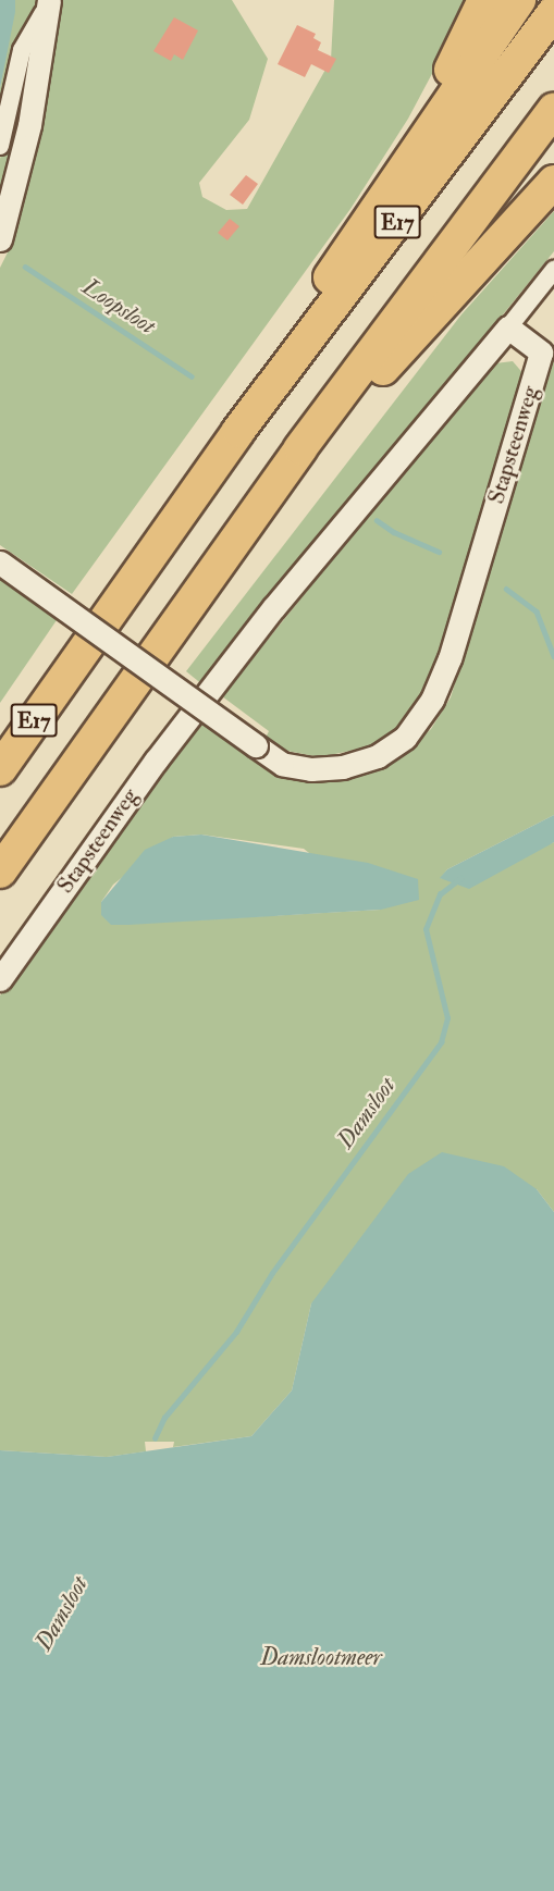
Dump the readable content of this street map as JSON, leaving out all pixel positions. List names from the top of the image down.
{
  "streets": {
    "highway": ["E17"],
    "street": ["Stapsteenweg"]
  },
  "water": ["Loopsloot", "Damsloot", "Damslootmeer"]
}
